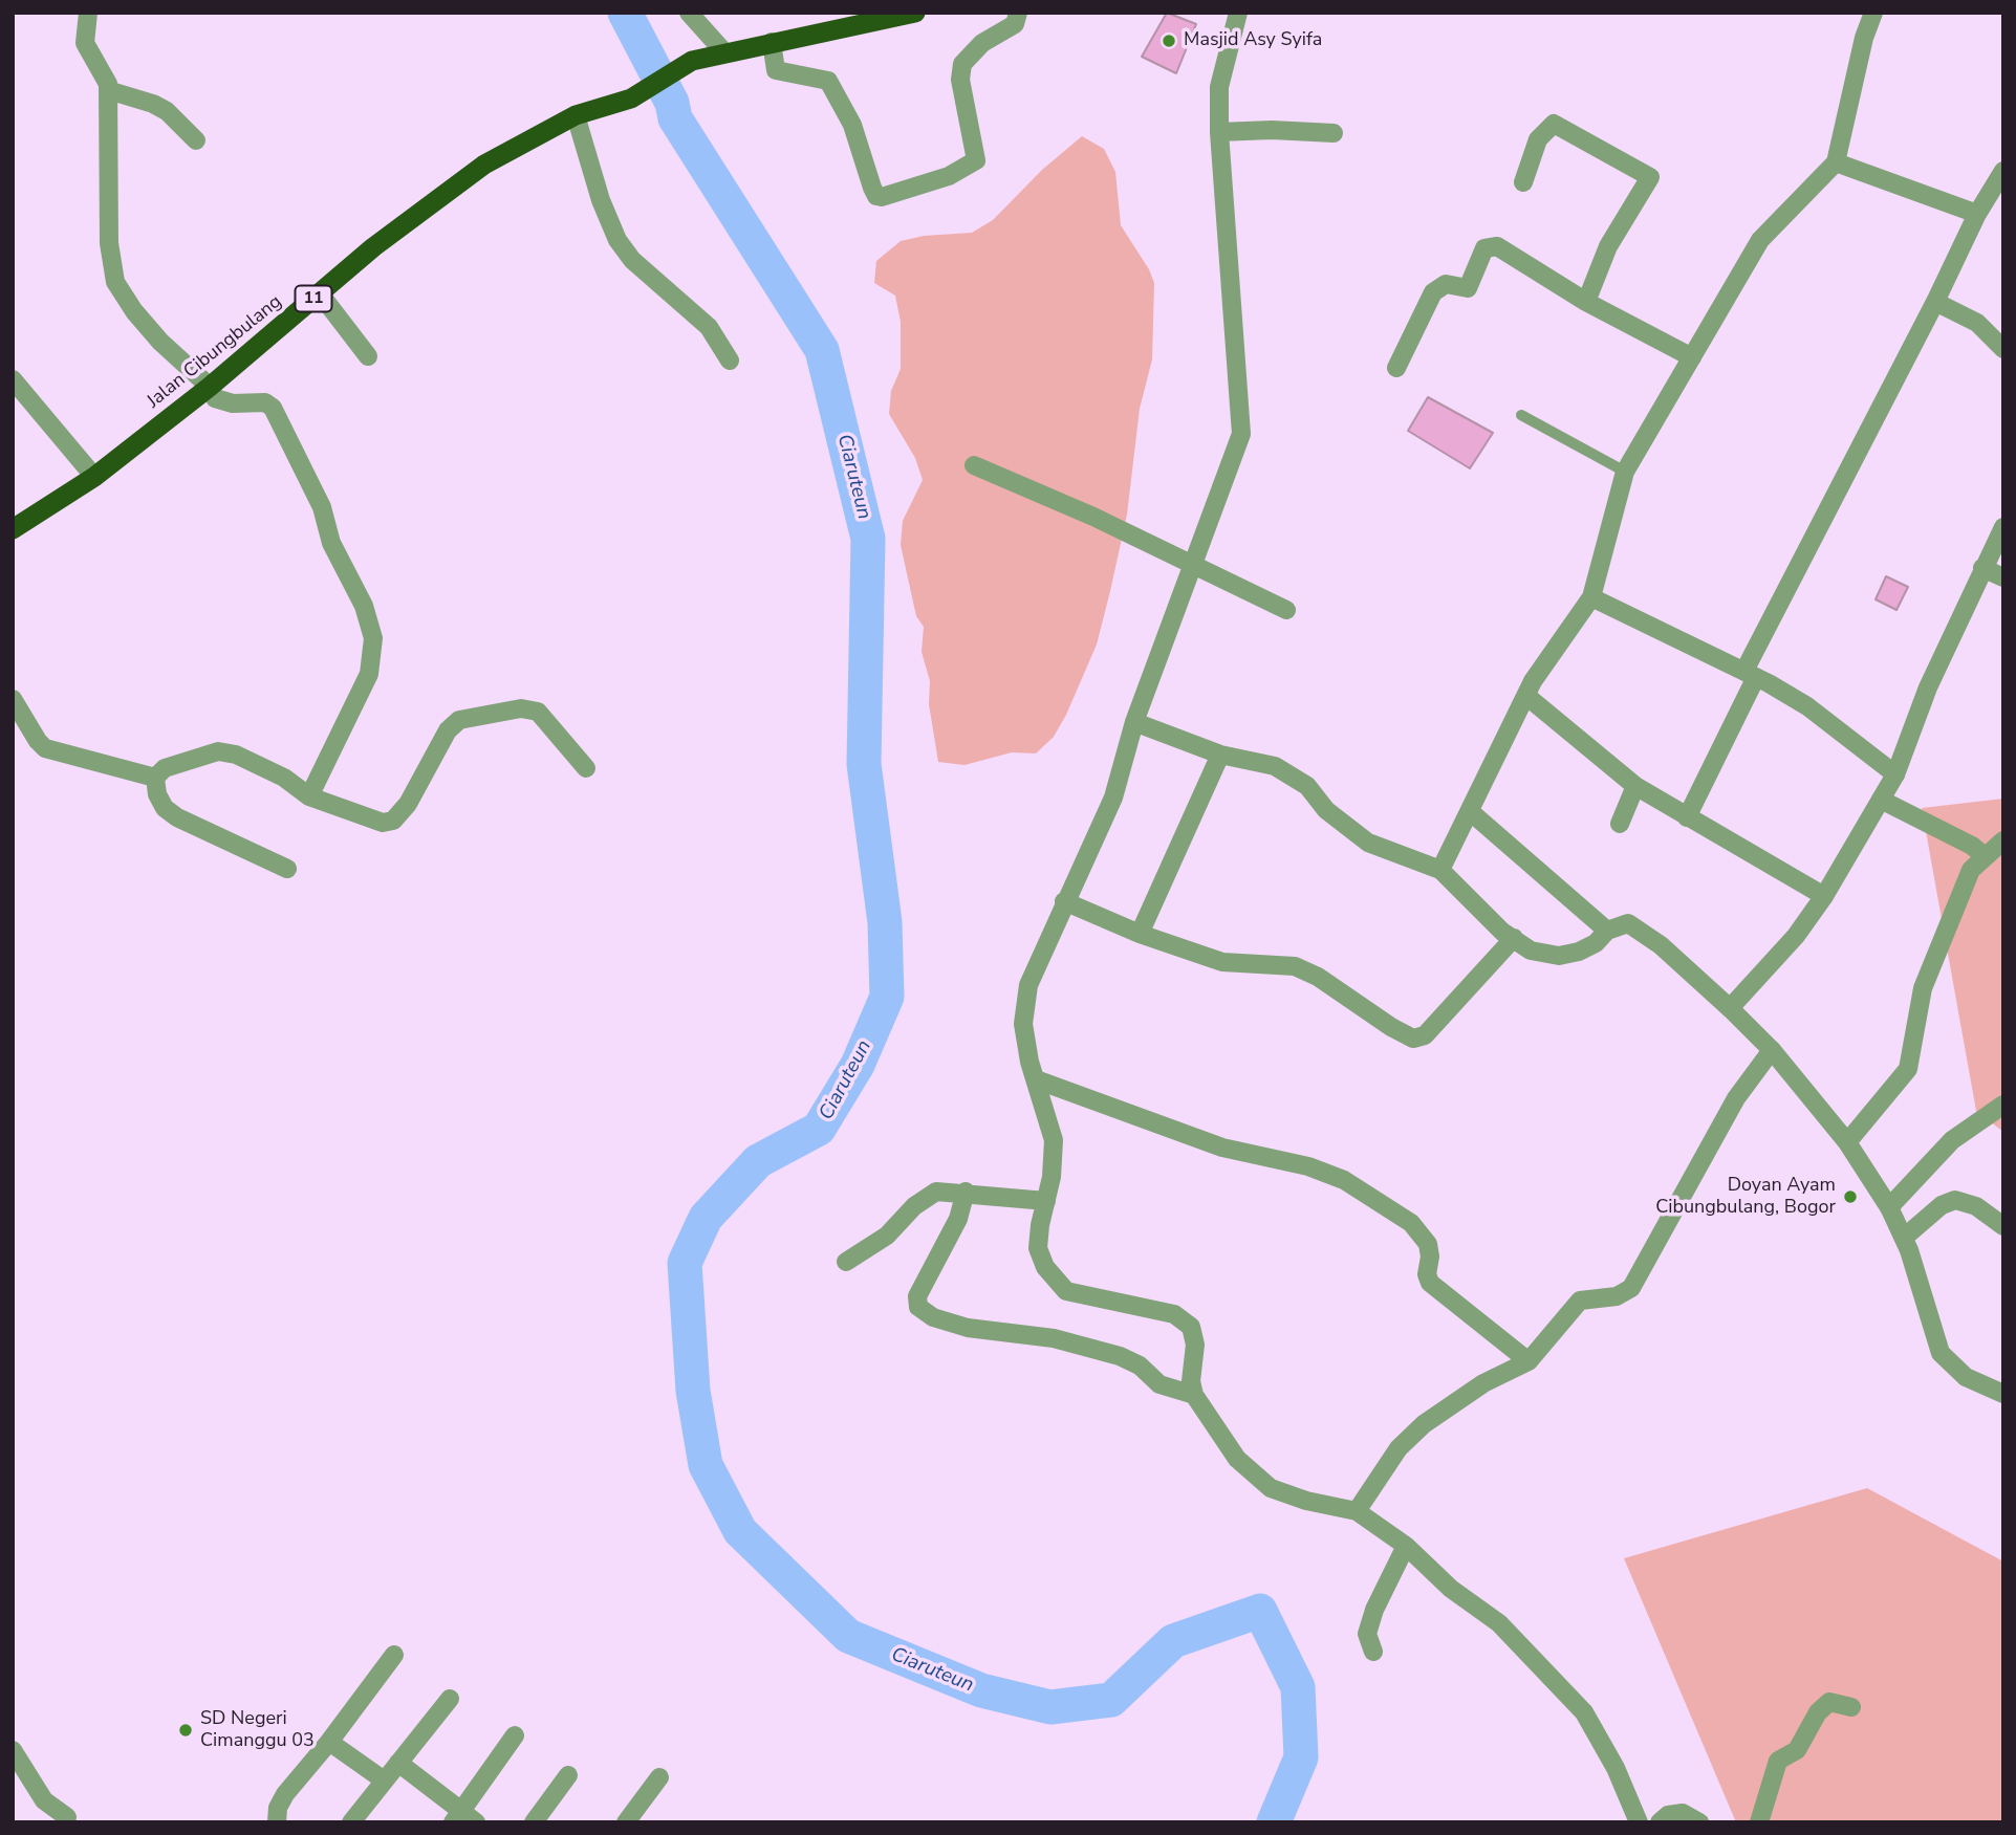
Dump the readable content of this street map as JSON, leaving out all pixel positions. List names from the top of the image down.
{
  "streets": {
    "highway": ["11", "Jalan Cibungbulang"]
  },
  "crossings": [
    ["11", "Jalan Cibungbulang"]
  ],
  "water": ["Ciaruteun"],
  "places": ["Masjid Asy Syifa", "Doyan Ayam Cibungbulang, Bogor", "SD Negeri Cimanggu 03"]
}
